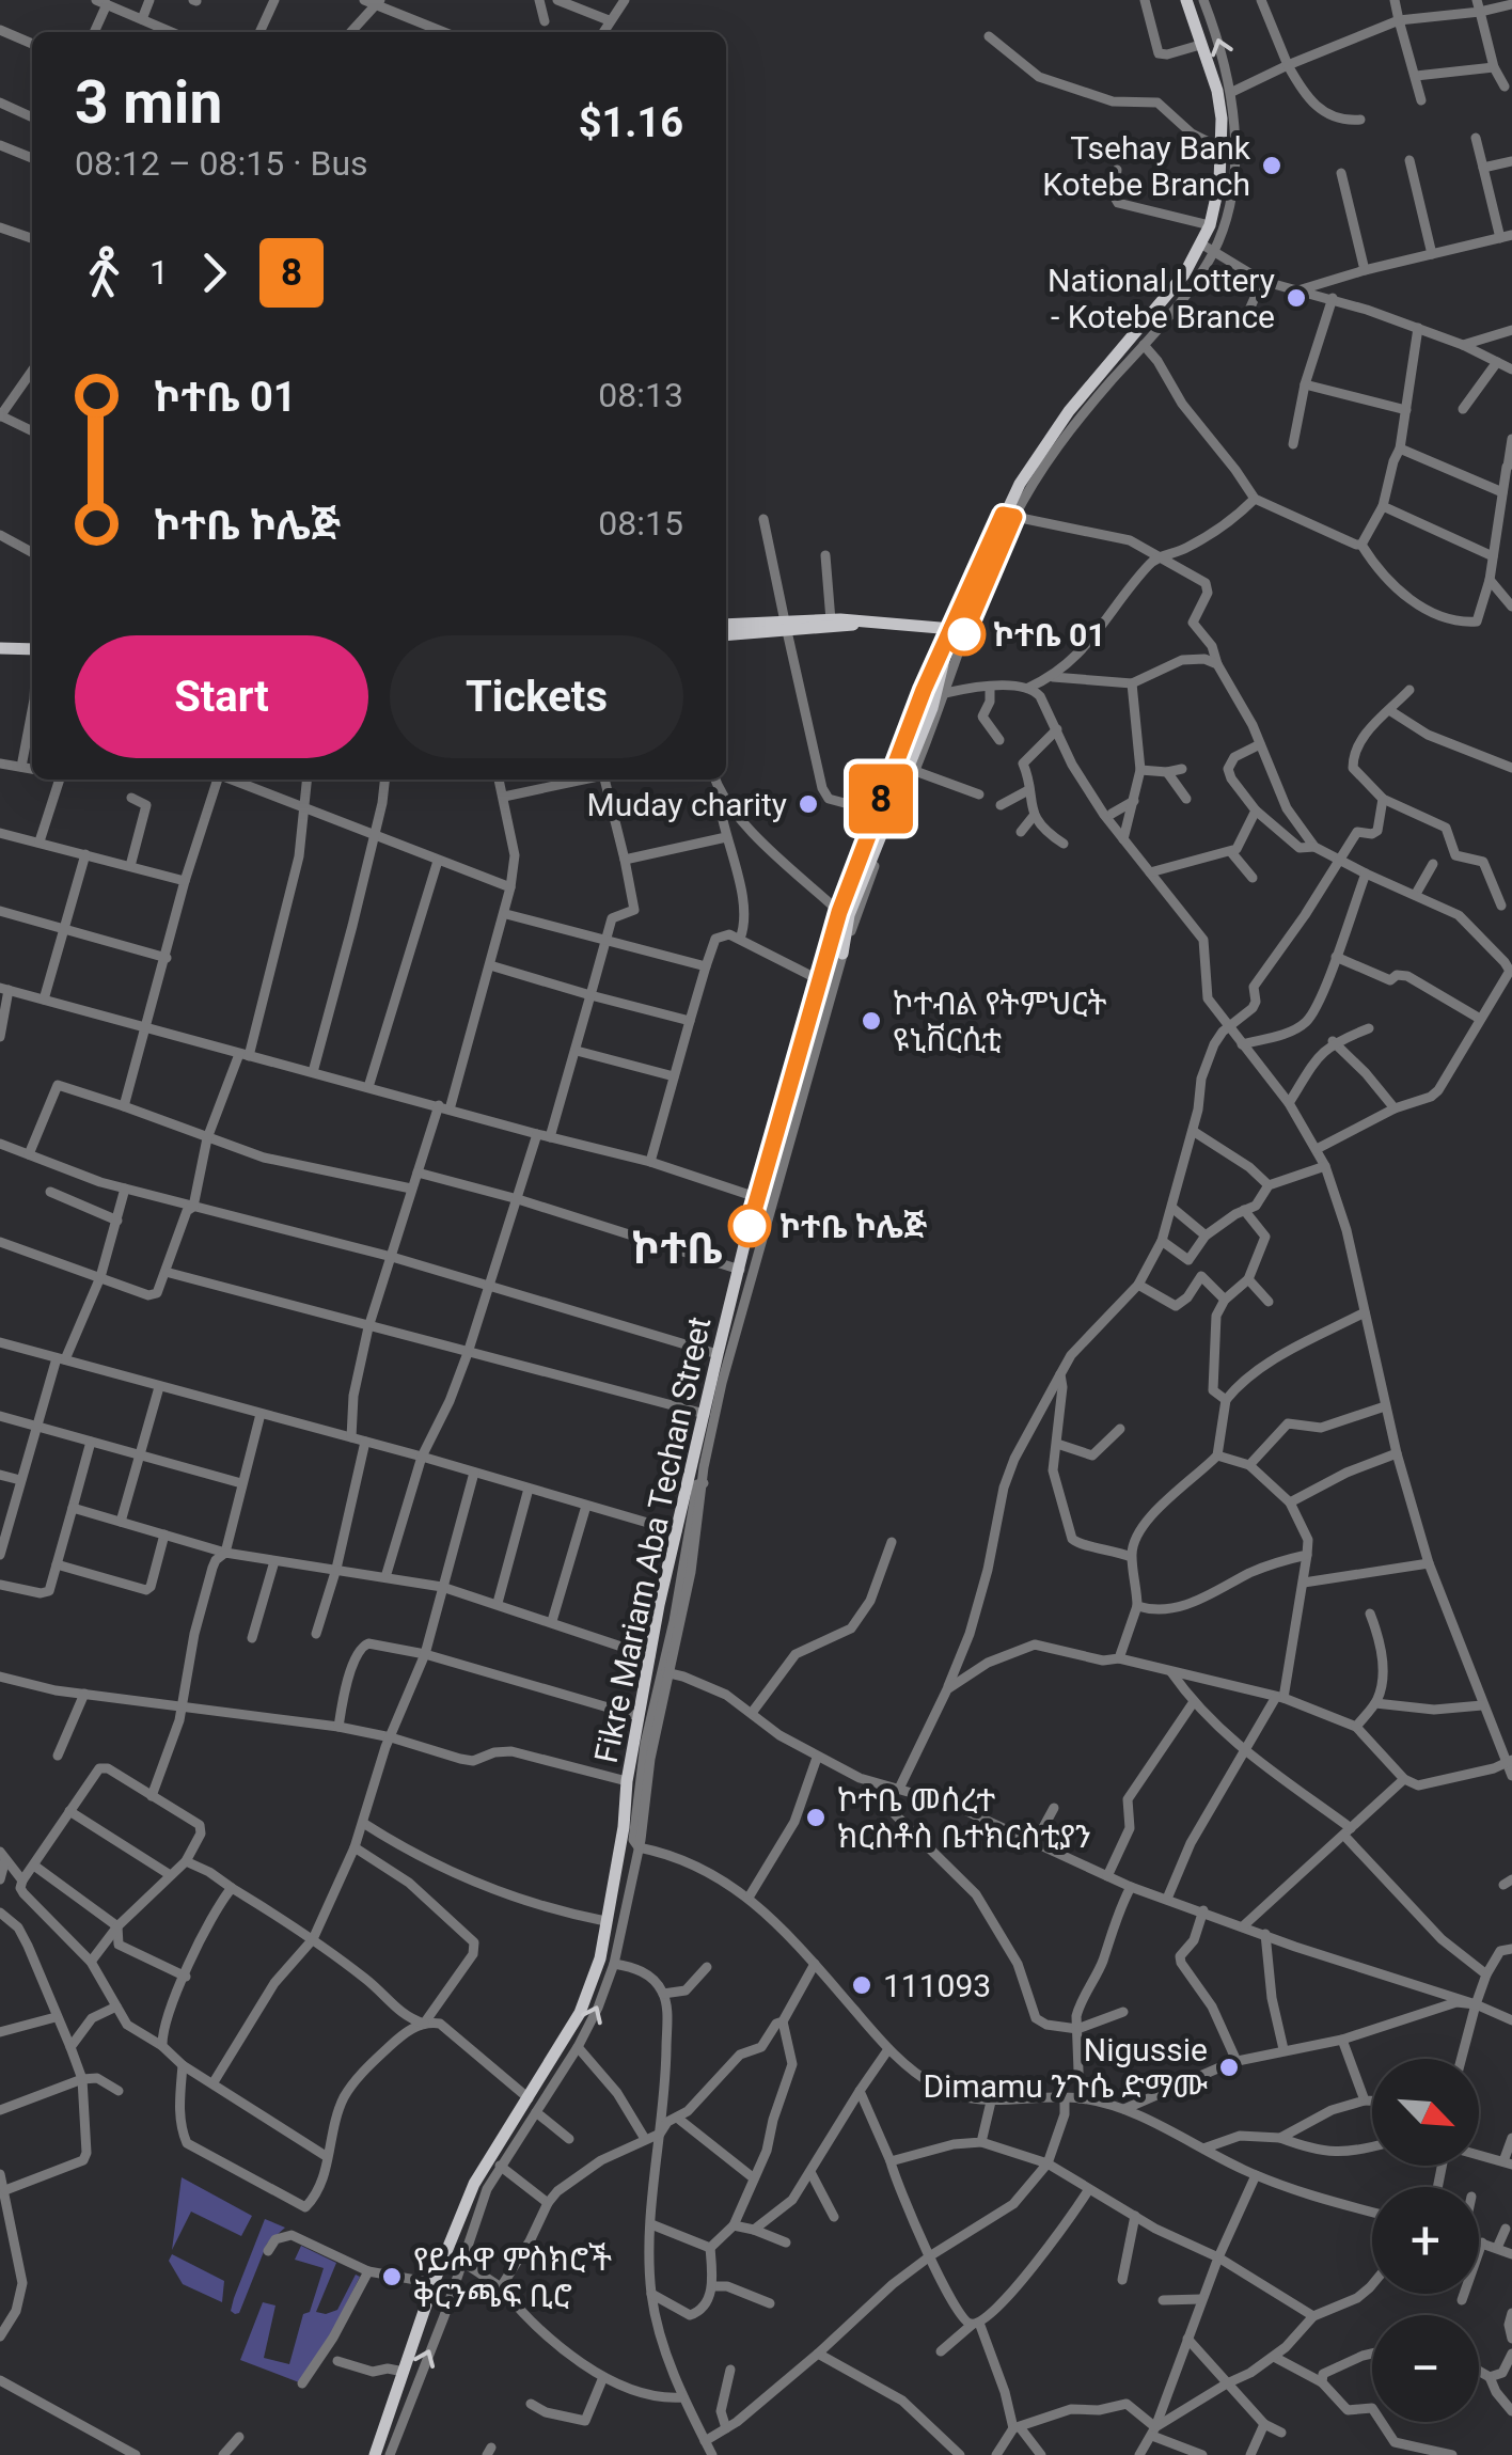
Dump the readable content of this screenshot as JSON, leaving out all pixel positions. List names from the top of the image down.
{
  "streets": {
    "main road": ["Fikre Mariam Aba Techan Street"]
  },
  "districts": ["ኮተቤ"],
  "places": [
    "Tsehay Bank Kotebe Branch",
    "National Lottery - Kotebe Brance",
    "ኮተቤ 01",
    "Muday charity",
    "ኮተብል የትምህርት ዩኒቨርሲቲ",
    "ኮተቤ ኮሌጅ",
    "ኮተቤ መሰረተ ክርስቶስ ቤተክርስቲያን",
    "111093",
    "Nigussie Dimamu ንጉሴ ድማሙ",
    "የይሖዋ ምስክሮች ቅርንጫፍ ቢሮ"
  ],
  "lines": ["bus line 8"],
  "north": "bottom right",
  "page": {
    "on_map": "8",
    "heading": ["3 min", "08:12 – 08:15 · Bus", "$1.16"],
    "legs": ["1", "8"],
    "list": [
      {
        "name": "ኮተቤ 01",
        "value": "08:13"
      },
      {
        "name": "ኮተቤ ኮሌጅ",
        "value": "08:15"
      }
    ],
    "buttons": ["Start", "Tickets"],
    "map_buttons": ["+", "−"]
  }
}
